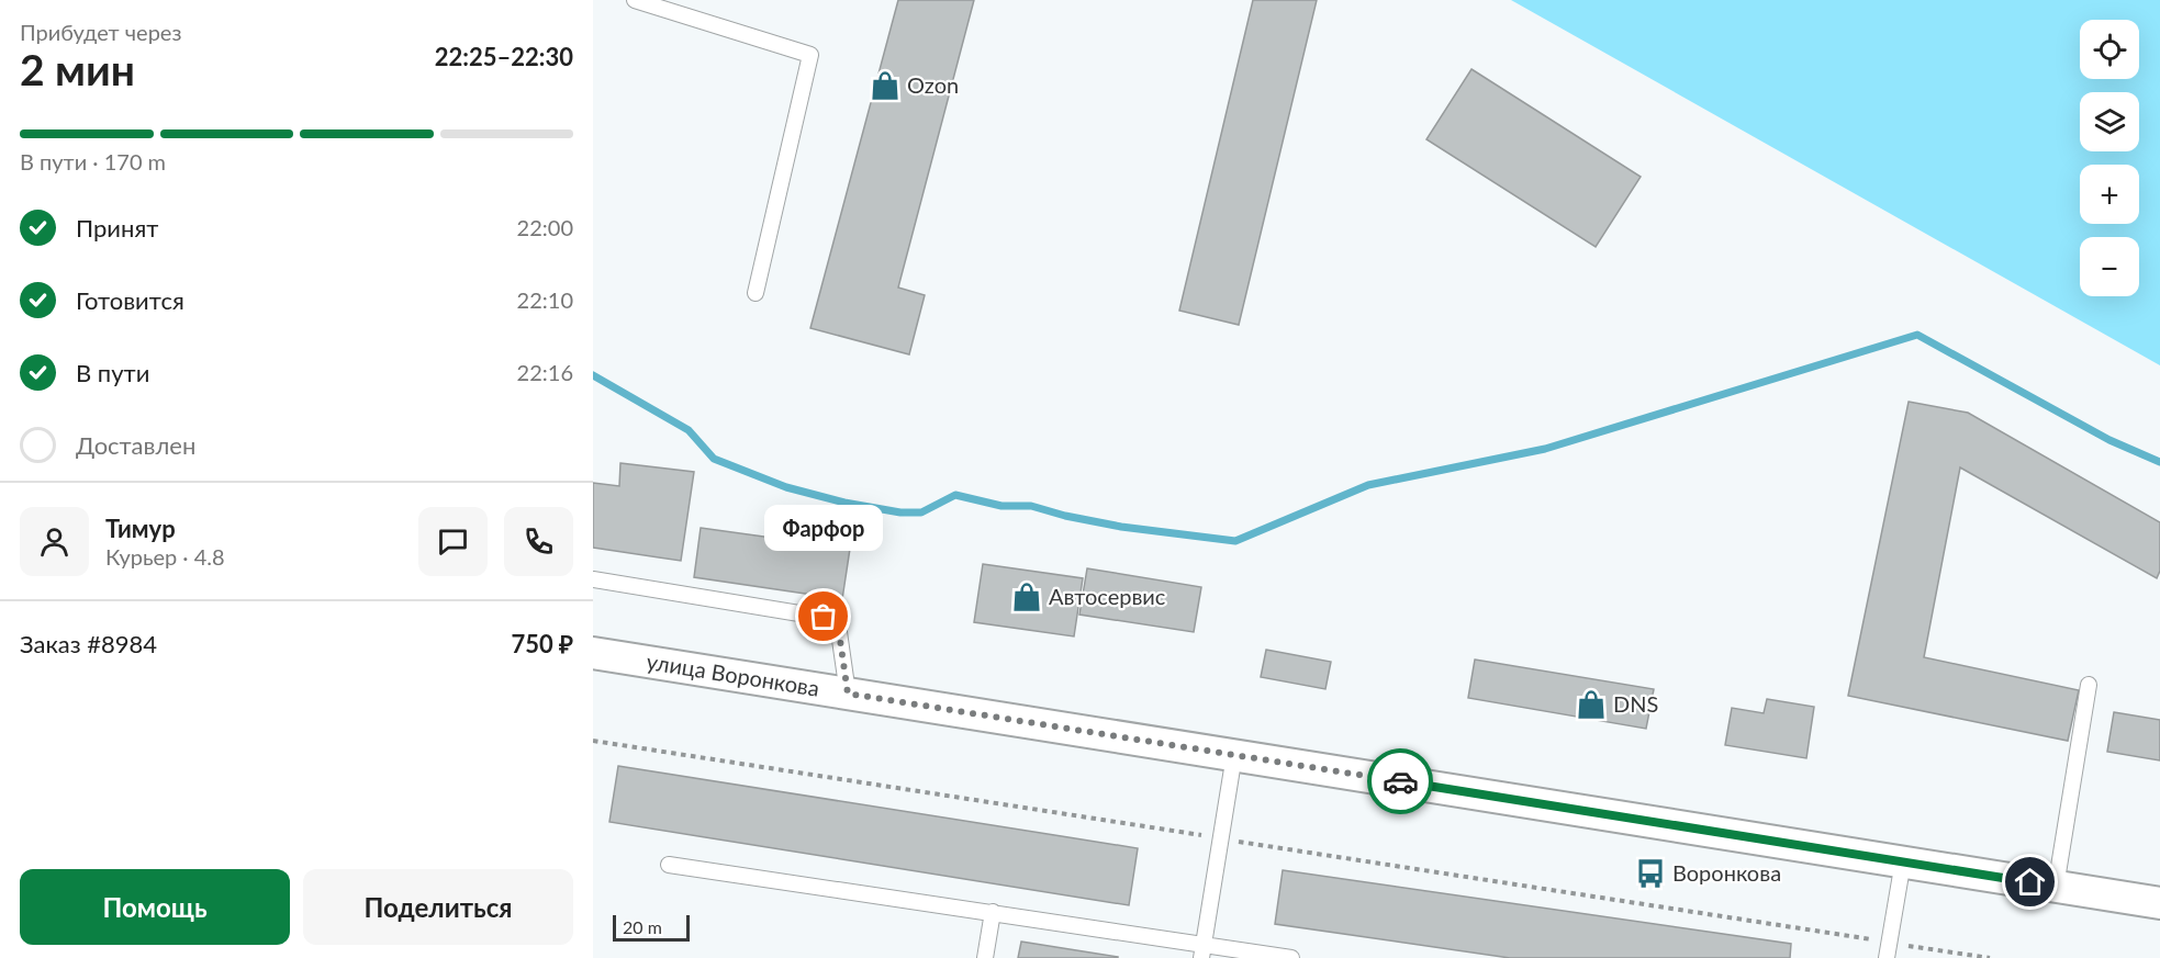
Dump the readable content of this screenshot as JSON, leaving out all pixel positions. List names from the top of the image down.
{
  "streets": {
    "street": ["улица Воронкова"]
  },
  "places": {
    "shop": ["Ozon", "Автосервис", "DNS"],
    "other": ["Фарфор"],
    "bus stop": ["Воронкова"]
  },
  "scale_bar": "20 m",
  "page": {
    "heading": ["2 мин", "Прибудет через", "22:25–22:30"],
    "panel": [
      "Тимур",
      "Курьер · 4.8",
      "Заказ #8984",
      "750 ₽"
    ],
    "map_buttons": ["+", "−"],
    "bar": "В пути · 170 m",
    "list": [
      ["Принят", "22:00"],
      ["Готовится", "22:10"],
      ["В пути", "22:16"],
      "Доставлен"
    ],
    "bubble": "Фарфор",
    "buttons": ["Помощь", "Поделиться"],
    "scale": "20 m"
  }
}
